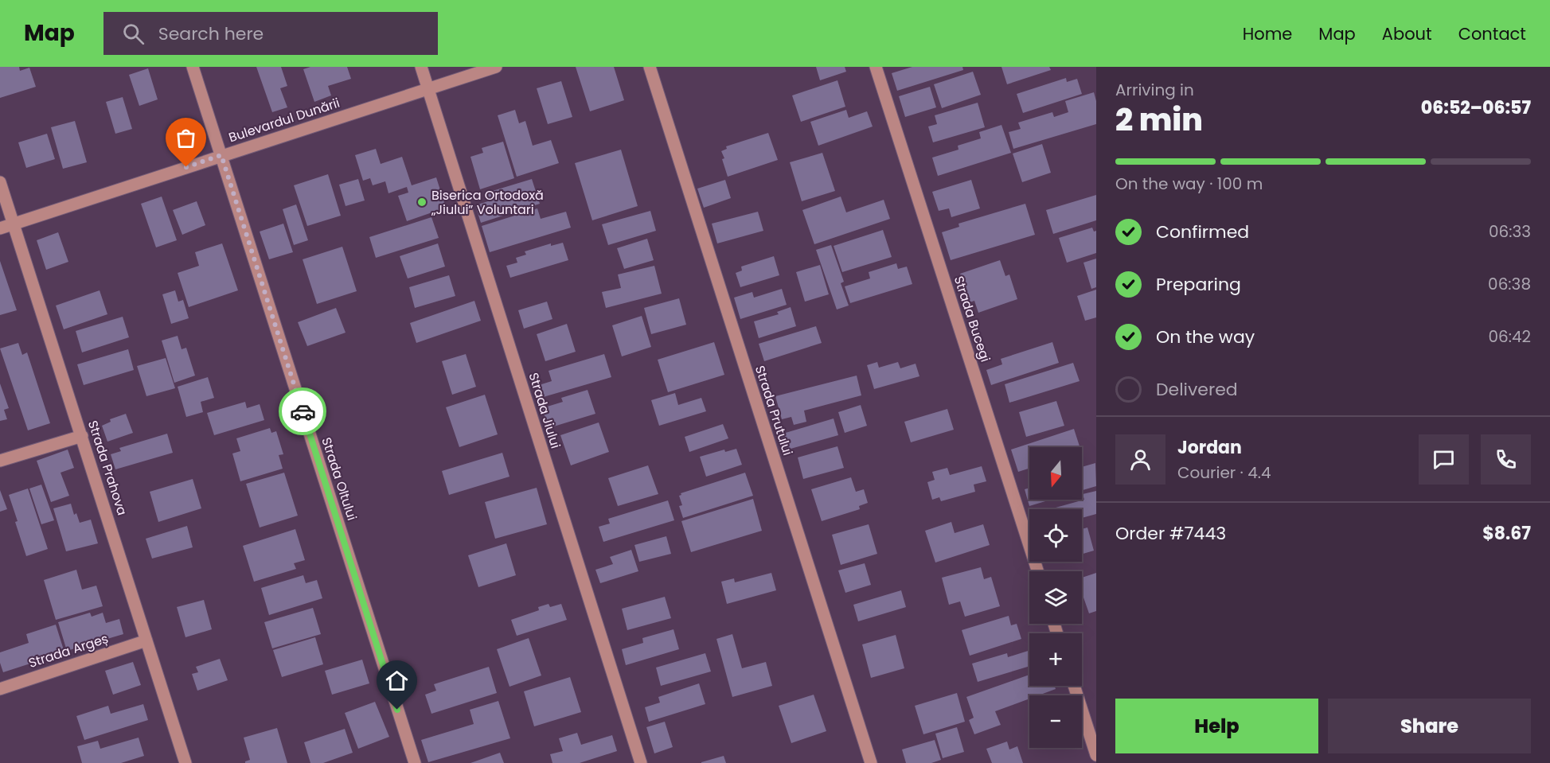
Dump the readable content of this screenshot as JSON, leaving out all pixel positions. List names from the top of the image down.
{
  "streets": {
    "street": [
      "Bulevardul Dunării",
      "Strada Bucegi",
      "Strada Jiului",
      "Strada Prutului",
      "Strada Prahova",
      "Strada Oltului",
      "Strada Argeș"
    ]
  },
  "crossings": [
    ["Bulevardul Dunării", "Strada Jiului"],
    ["Bulevardul Dunării", "Strada Prahova"],
    ["Bulevardul Dunării", "Strada Oltului"],
    ["Strada Prahova", "Strada Argeș"]
  ],
  "places": ["Biserica Ortodoxă „Jiului” Voluntari"],
  "north": "bottom",
  "page": {
    "header": "Map",
    "search": "Search here",
    "nav": [
      "Home",
      "Map",
      "About",
      "Contact"
    ],
    "heading": ["2 min", "Arriving in", "06:52–06:57"],
    "panel": [
      "Jordan",
      "Courier · 4.4",
      "Order #7443",
      "$8.67"
    ],
    "bar": "On the way · 100 m",
    "list": [
      ["Confirmed", "06:33"],
      ["Preparing", "06:38"],
      ["On the way", "06:42"],
      "Delivered"
    ],
    "map_buttons": ["+", "−"],
    "buttons": ["Help", "Share"]
  }
}
